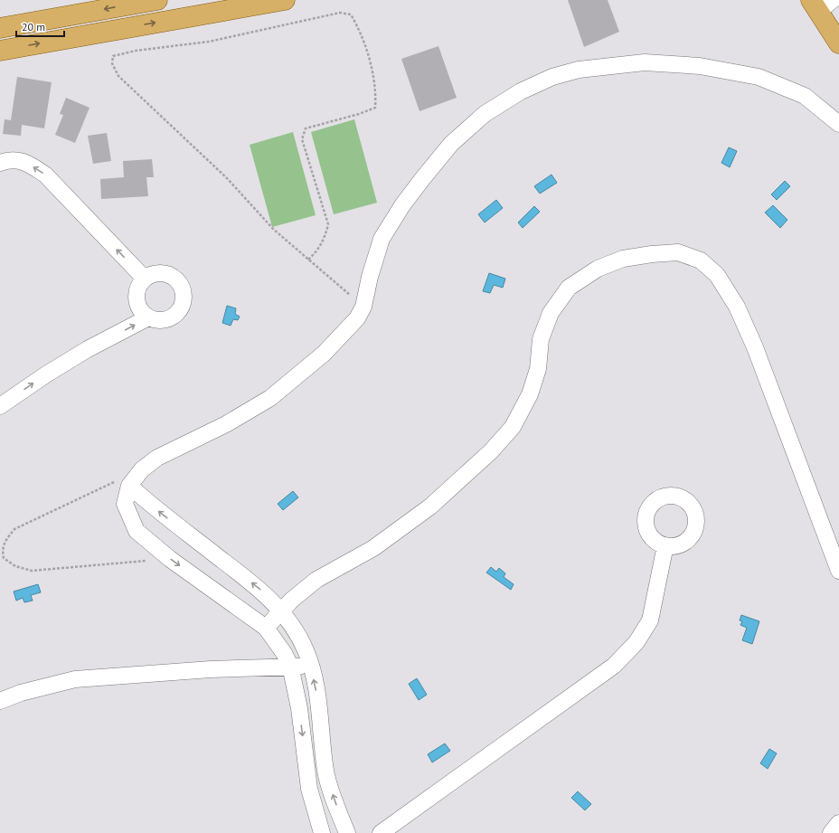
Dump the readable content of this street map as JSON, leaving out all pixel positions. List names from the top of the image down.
{
  "scale_bar": "20 m"
}
